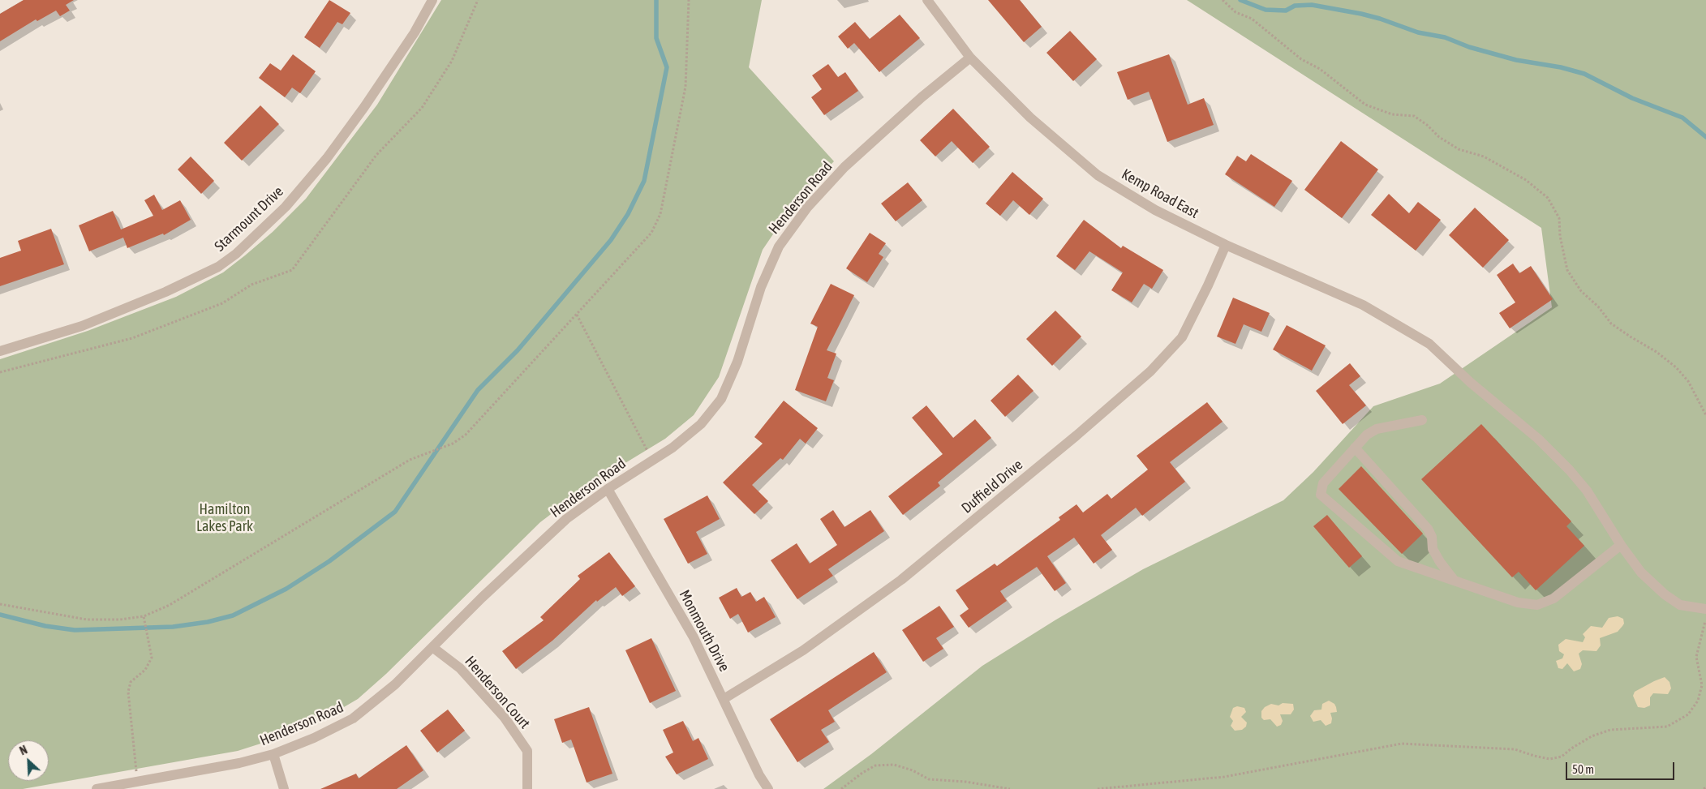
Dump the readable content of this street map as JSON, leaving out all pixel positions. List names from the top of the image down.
{
  "streets": {
    "street": [
      "Kemp Road East",
      "Henderson Road",
      "Starmount Drive",
      "Duffield Drive",
      "Monmouth Drive",
      "Henderson Court"
    ]
  },
  "crossings": [
    ["Kemp Road East", "Henderson Road"],
    ["Kemp Road East", "Duffield Drive"],
    ["Henderson Road", "Monmouth Drive"],
    ["Henderson Road", "Henderson Court"],
    ["Duffield Drive", "Monmouth Drive"]
  ],
  "parks": ["Hamilton Lakes Park"],
  "scale_bar": "50 m",
  "north": "top left"
}
